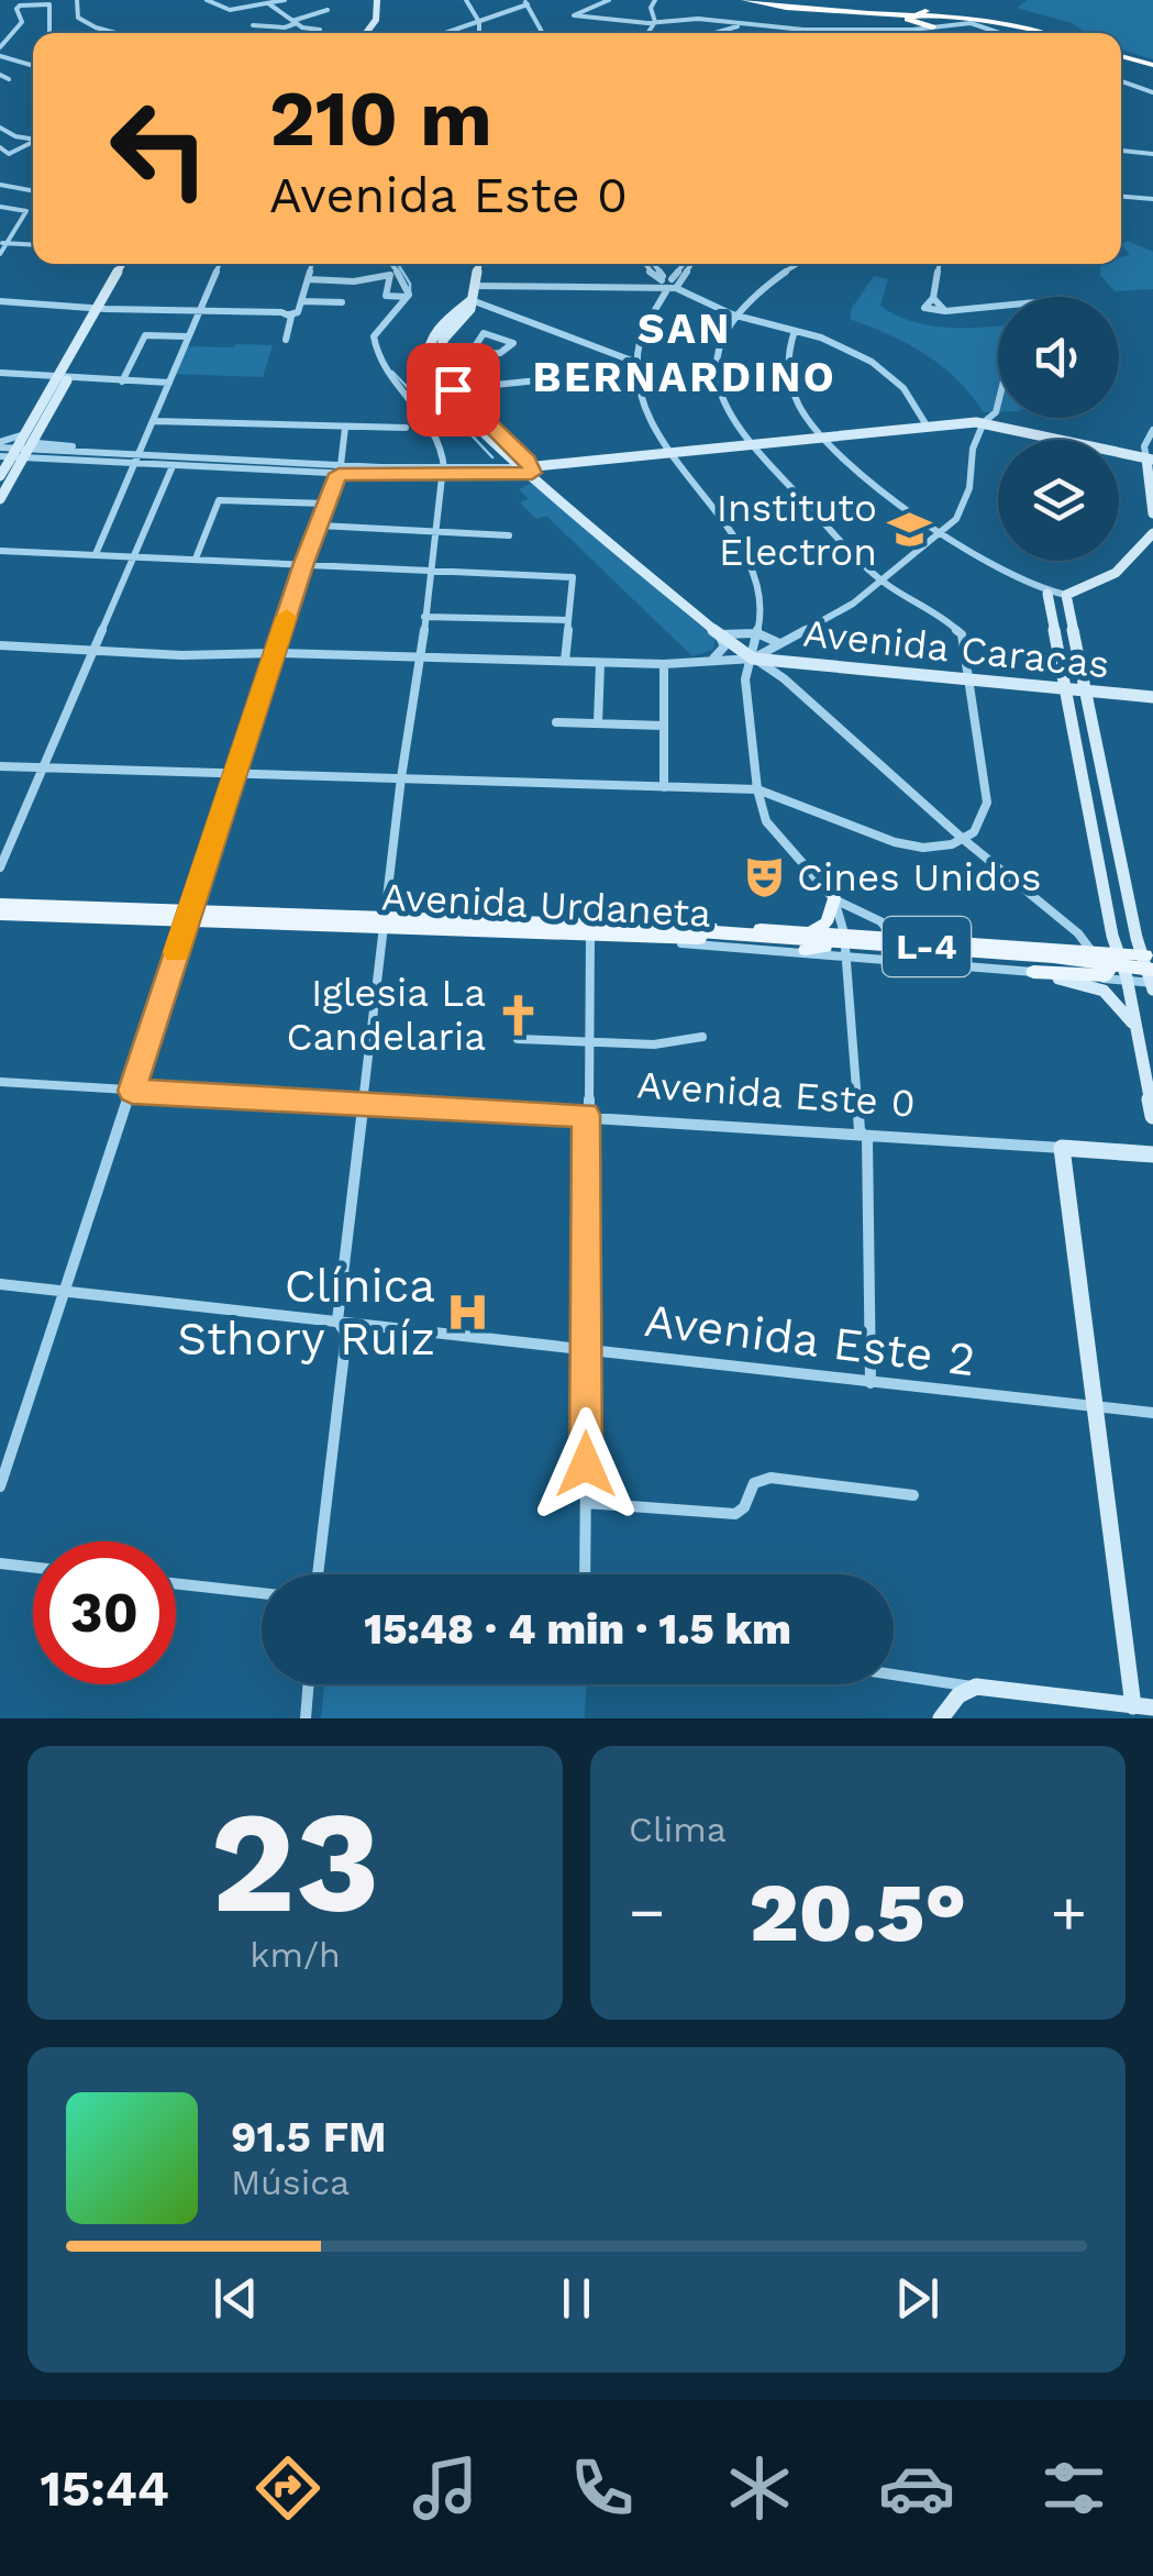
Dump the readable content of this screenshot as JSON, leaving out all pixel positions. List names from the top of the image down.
{
  "streets": {
    "main road": [
      "Avenida Caracas",
      "Avenida Urdaneta",
      "L-4",
      "Avenida Este 0"
    ],
    "street": ["Avenida Este 2"]
  },
  "crossings": [
    ["Avenida Urdaneta", "L-4"]
  ],
  "districts": ["SAN BERNARDINO"],
  "places": {
    "school or university": ["Instituto Electron"],
    "theatre": ["Cines Unidos"],
    "church": ["Iglesia La Candelaria"],
    "hospital": ["Clínica Sthory Ruíz"]
  },
  "page": {
    "turn": ["210 m", "Avenida Este 0"],
    "limit": "30",
    "trip": "15:48 · 4 min · 1.5 km",
    "tile": [
      ["23", "km/h"],
      "Clima"
    ],
    "heat": ["−", "20.5°", "+"],
    "song": ["91.5 FM", "Música"],
    "tabs": "15:44"
  }
}
